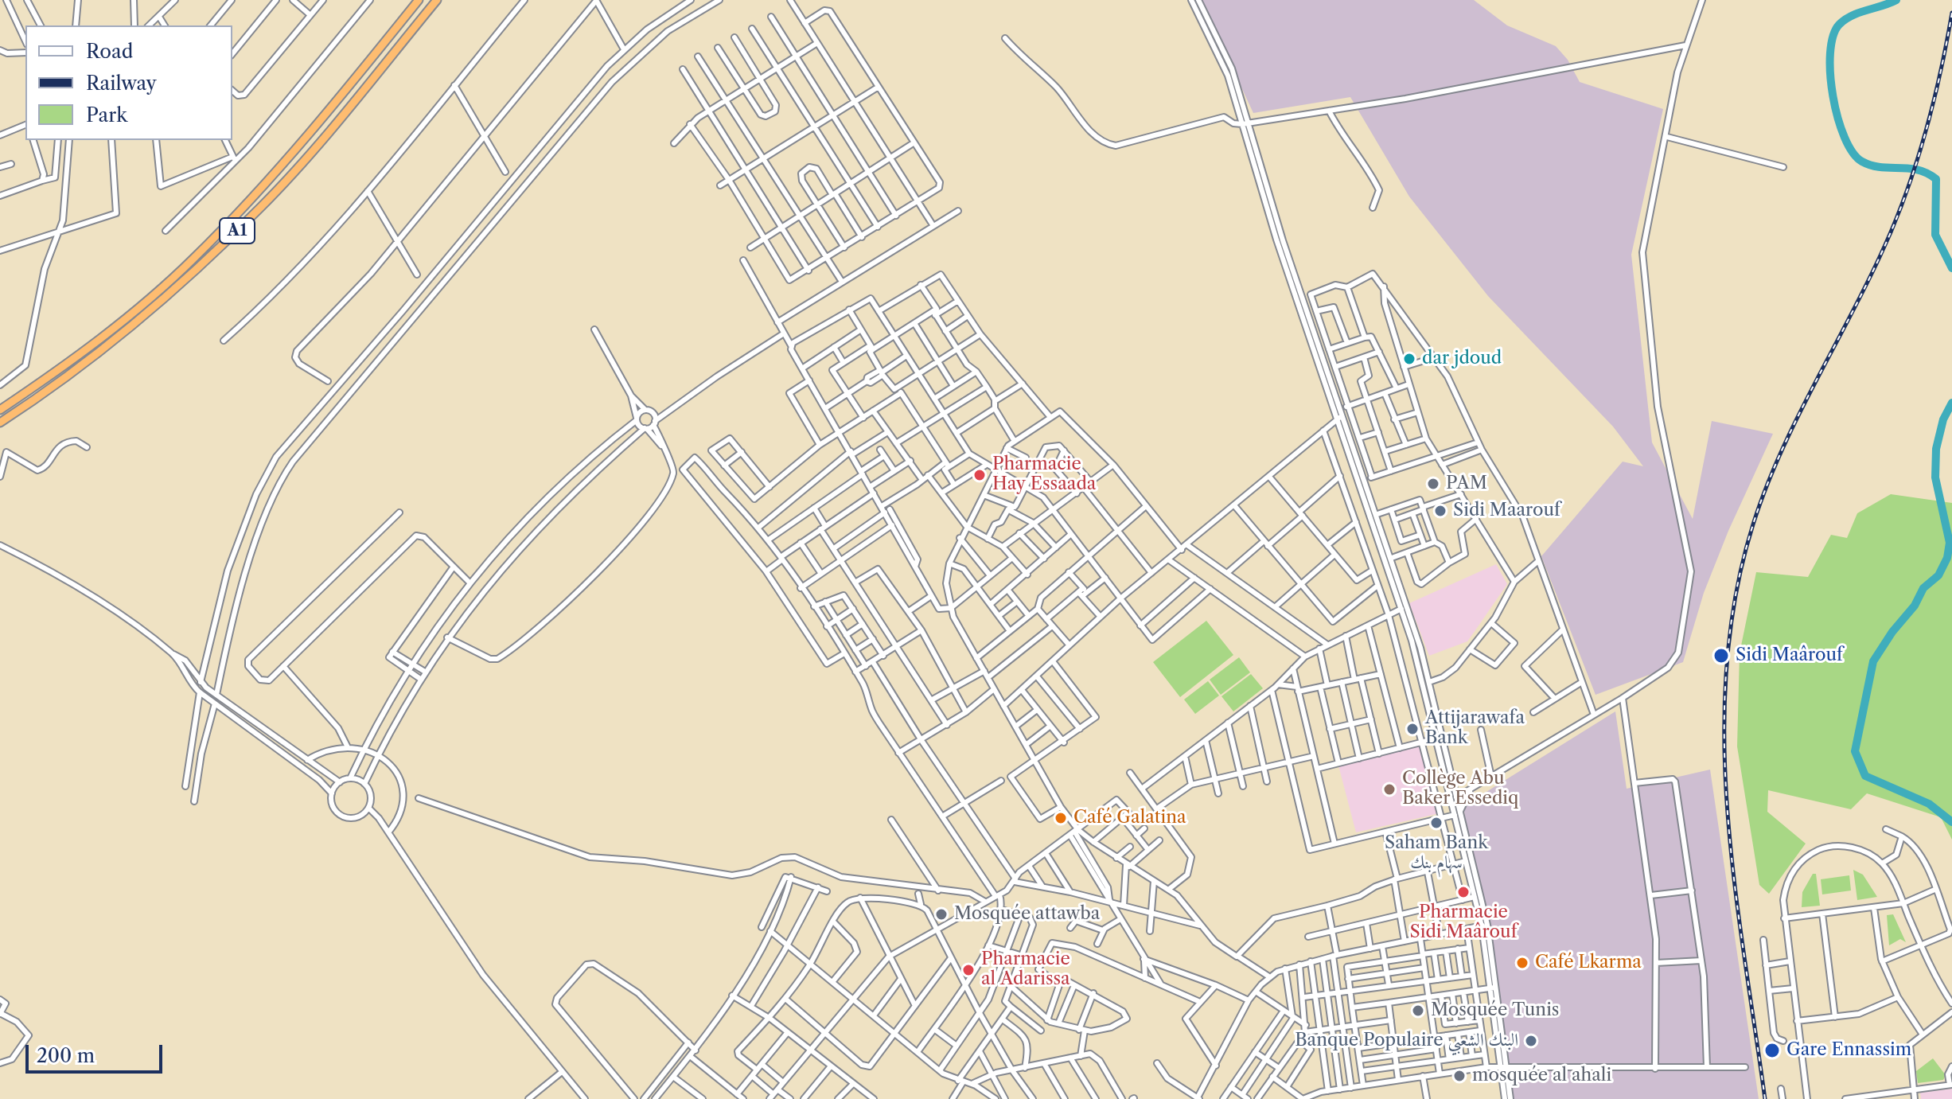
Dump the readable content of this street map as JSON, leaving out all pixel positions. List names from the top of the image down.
{
  "streets": {
    "highway": ["A1"]
  },
  "places": [
    "dar jdoud",
    "Pharmacie Hay Essaada",
    "PAM",
    "Sidi Maarouf",
    "Sidi Maârouf",
    "Attijarawafa Bank",
    "Collège Abu Baker Essediq",
    "Café Galatina",
    "Saham Bank سهام بنك",
    "Pharmacie Sidi Maârouf",
    "Mosquée attawba",
    "Café Lkarma",
    "Pharmacie al Adarissa",
    "Mosquée Tunis",
    "Banque Populaire البنك الشعبي",
    "Gare Ennassim",
    "mosquée al ahali"
  ],
  "legend": ["Road", "Railway", "Park"],
  "scale_bar": "200 m"
}
